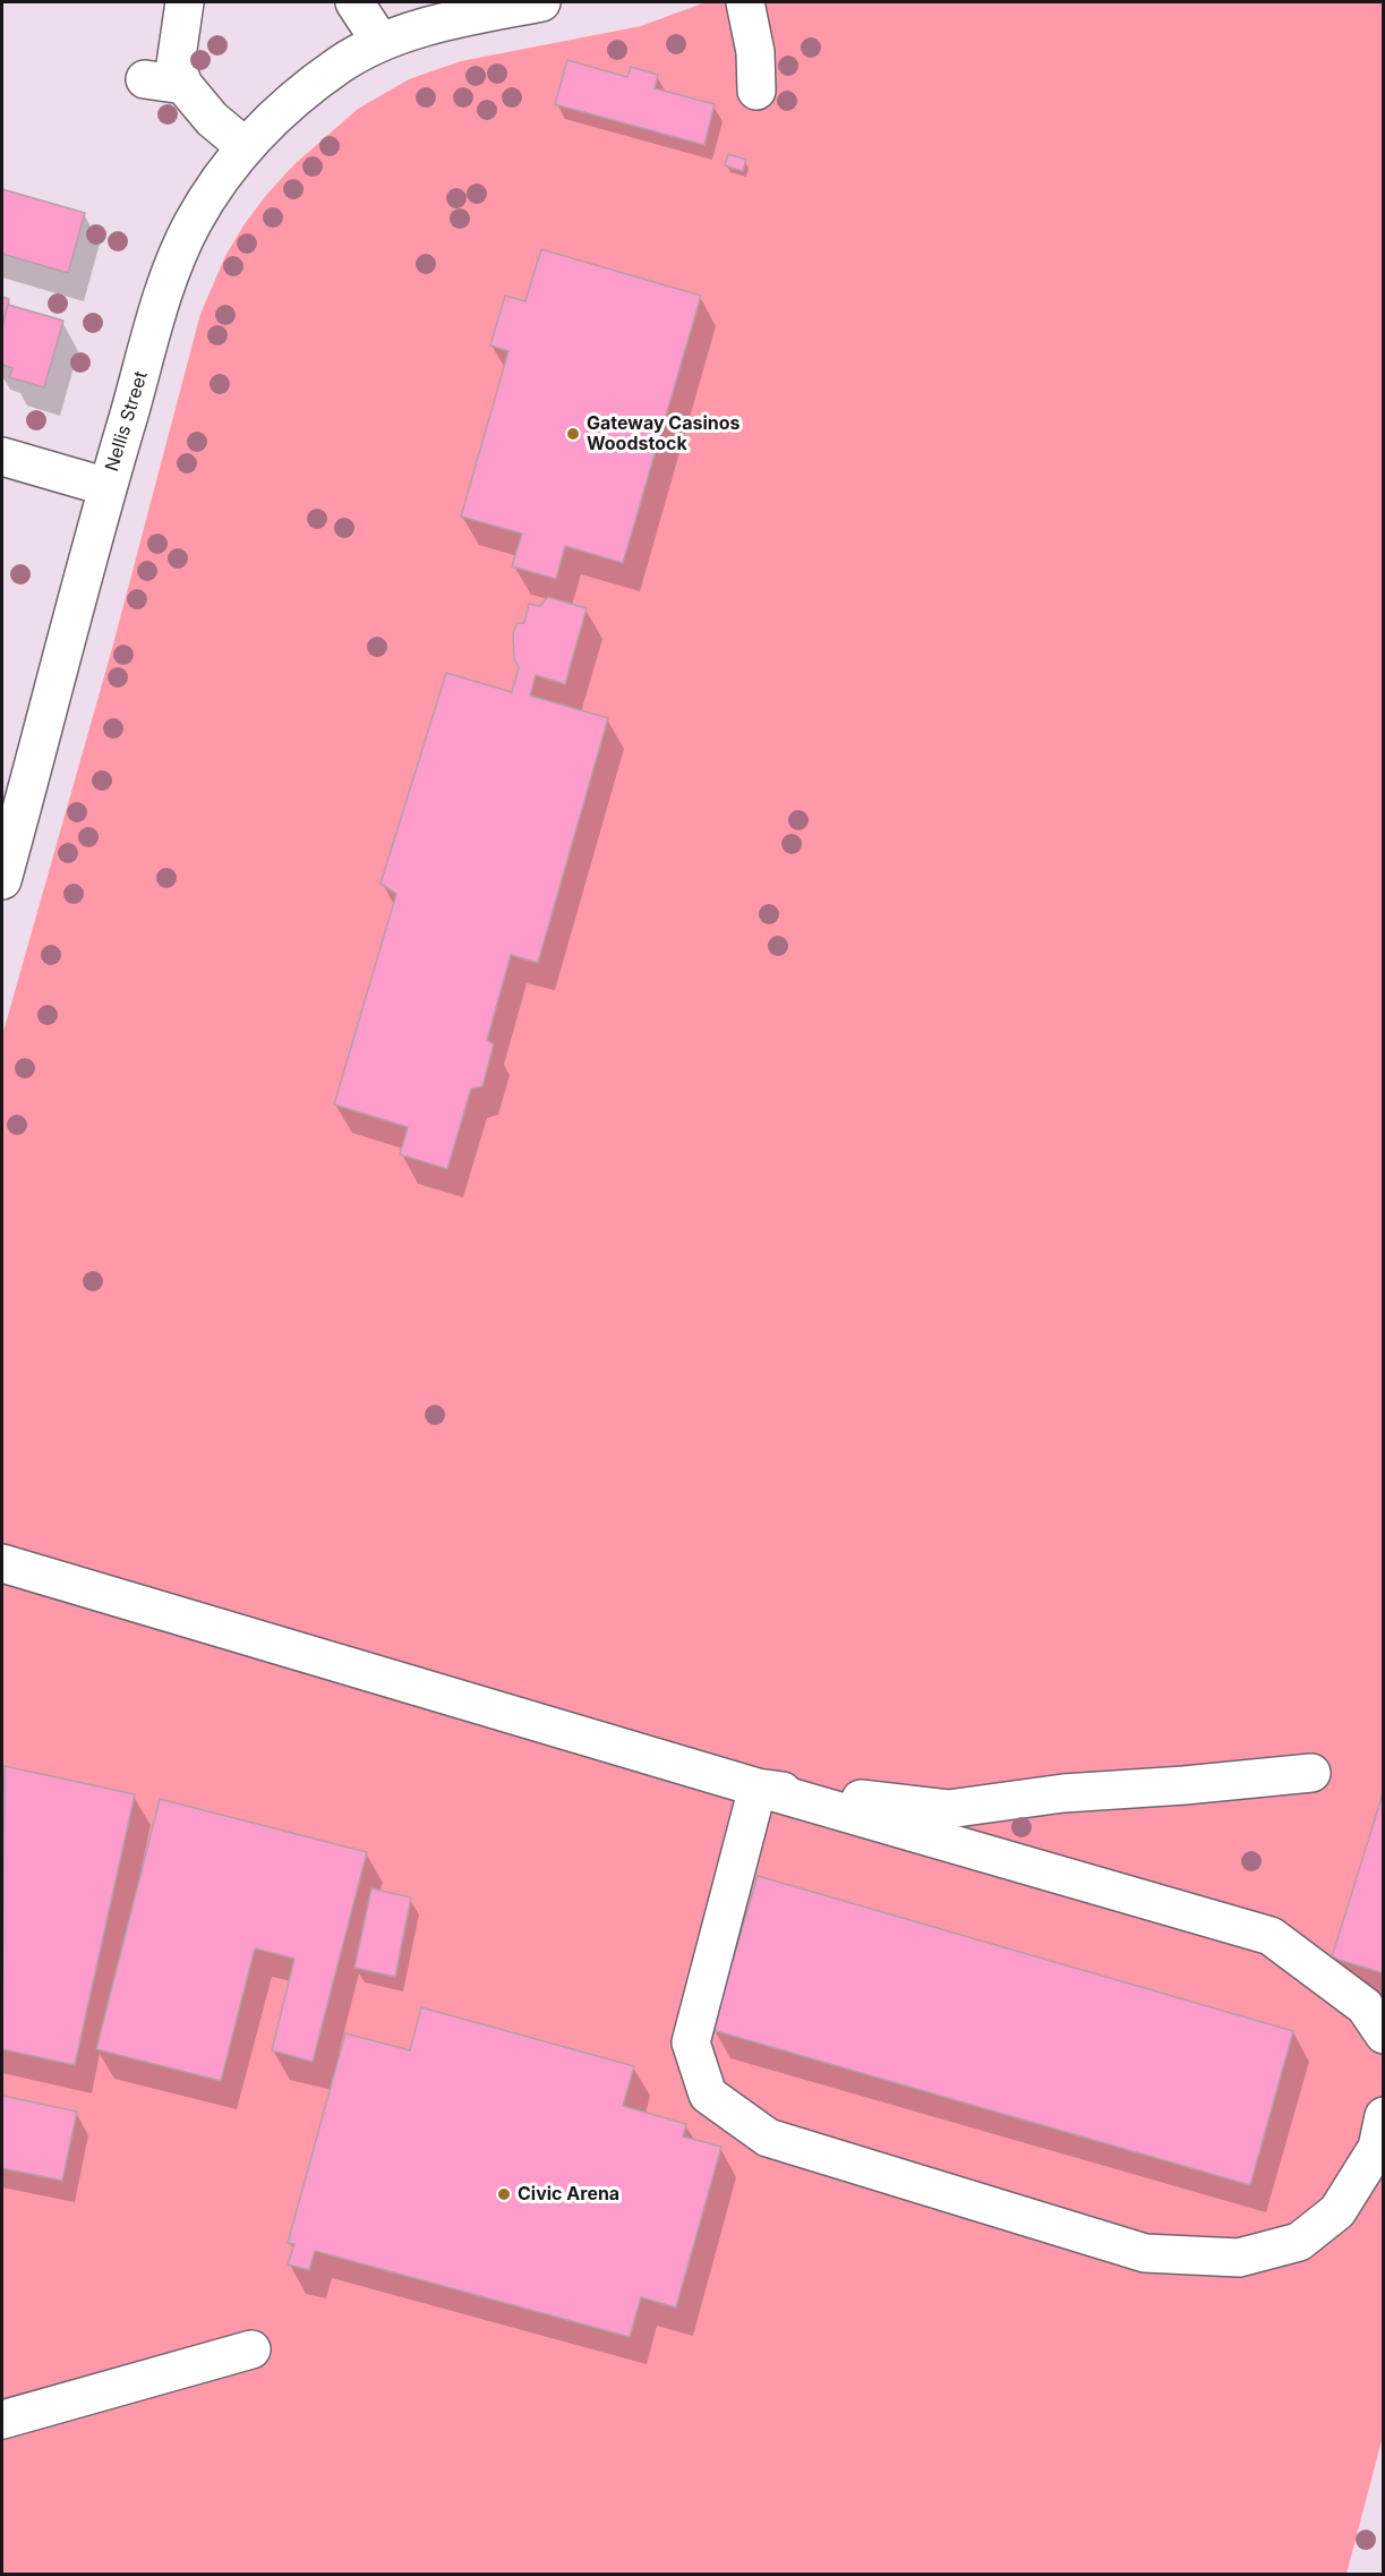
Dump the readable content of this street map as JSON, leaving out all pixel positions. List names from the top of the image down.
{
  "streets": {
    "street": ["Nellis Street"]
  },
  "places": ["Gateway Casinos Woodstock", "Civic Arena"]
}
